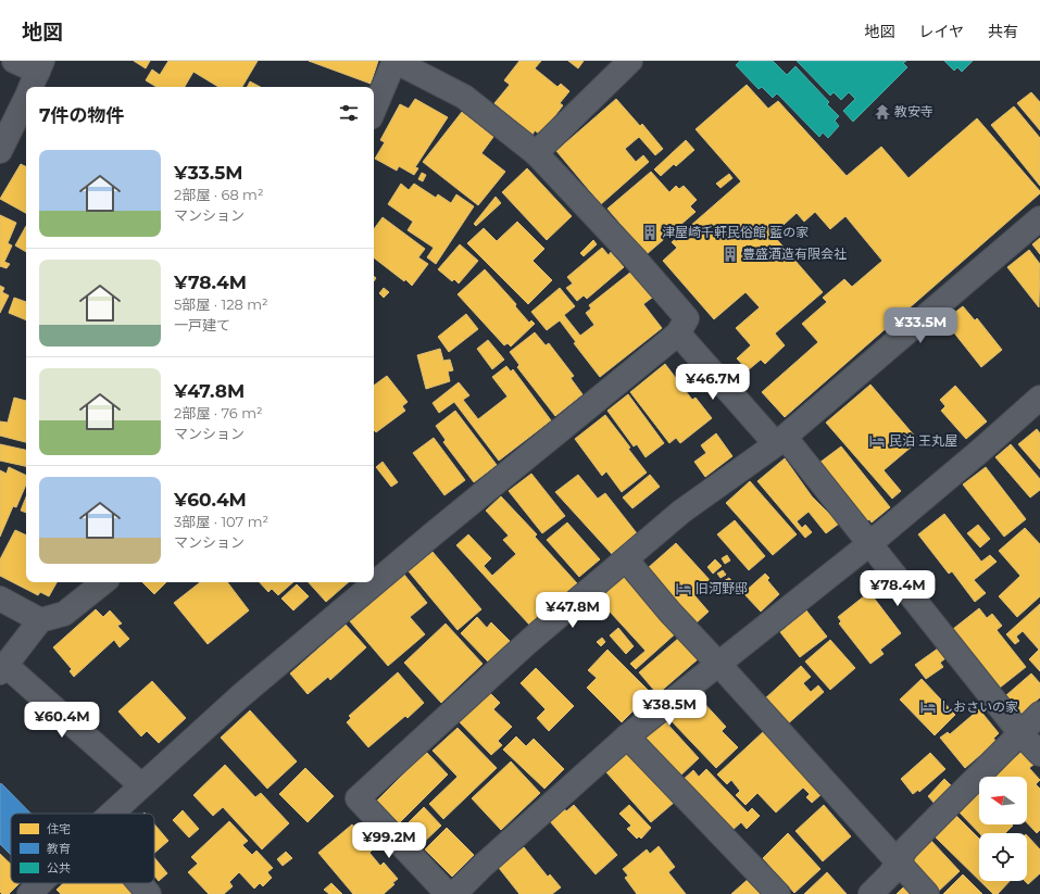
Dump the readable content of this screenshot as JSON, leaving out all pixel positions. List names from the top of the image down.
{
  "places": {
    "temple": ["教安寺"],
    "building": ["津屋崎千軒民俗館 藍の家", "豊盛酒造有限会社"],
    "hotel": ["民泊 王丸屋", "旧河野邸", "しおさいの家"]
  },
  "legend": ["住宅", "教育", "公共"],
  "north": "left",
  "page": {
    "header": "地図",
    "nav": ["地図", "レイヤ", "共有"],
    "heading": "7件の物件",
    "list": [
      {
        "name": "¥33.5M",
        "note": "2部屋 · 68 m² · マンション"
      },
      {
        "name": "¥78.4M",
        "note": "5部屋 · 128 m² · 一戸建て"
      },
      {
        "name": "¥47.8M",
        "note": "2部屋 · 76 m² · マンション"
      },
      {
        "name": "¥60.4M",
        "note": "3部屋 · 107 m² · マンション"
      }
    ],
    "price": [
      "¥33.5M",
      "¥46.7M",
      "¥78.4M",
      "¥47.8M",
      "¥38.5M",
      "¥60.4M",
      "¥99.2M"
    ]
  }
}
